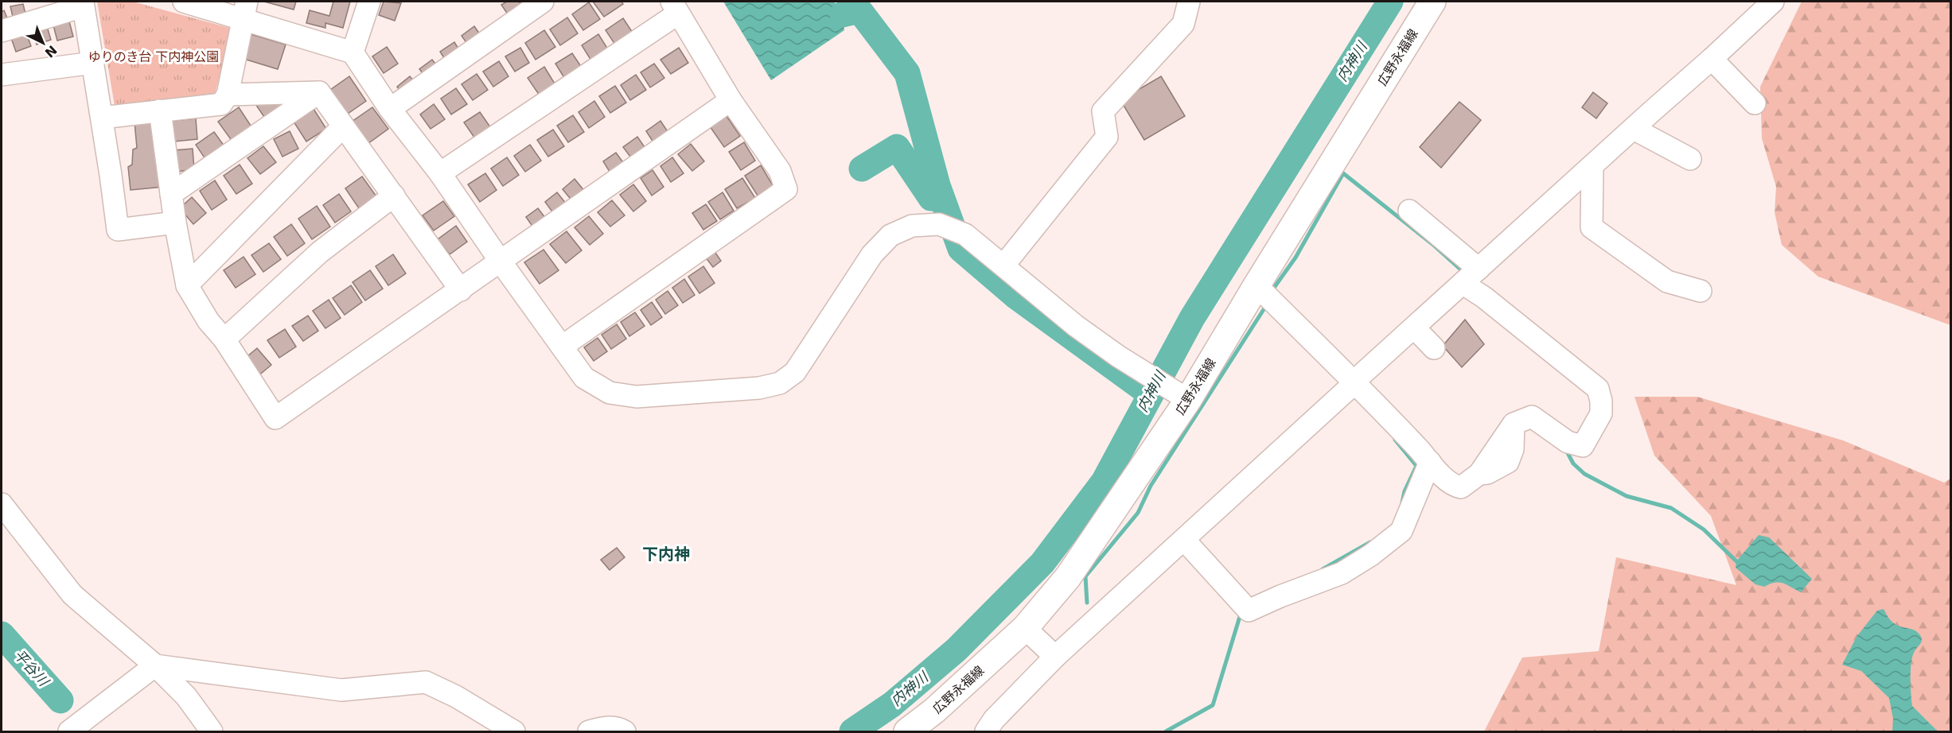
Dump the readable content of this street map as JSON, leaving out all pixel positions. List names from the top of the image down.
{
  "streets": {
    "main road": ["広野永福線"]
  },
  "districts": ["下内神"],
  "water": ["内神川", "平谷川"],
  "parks": ["ゆりのき台 下内神公園"],
  "north": "bottom right"
}
